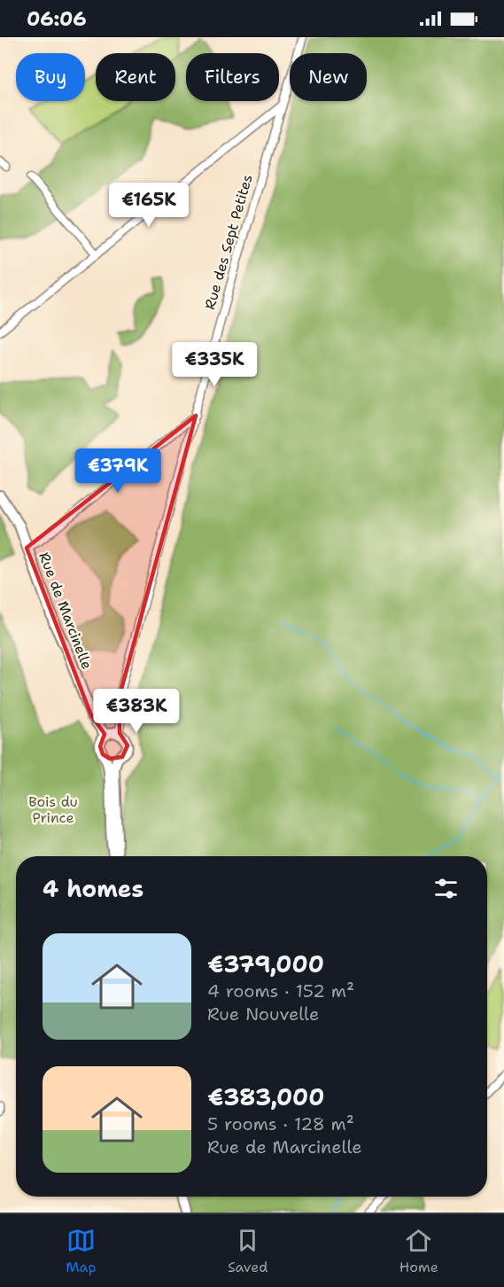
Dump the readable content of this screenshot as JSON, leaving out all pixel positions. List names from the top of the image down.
{
  "streets": {
    "street": ["Rue des Sept Petites", "Rue de Marcinelle"]
  },
  "crossings": [
    ["Rue des Sept Petites", "Rue de Marcinelle"]
  ],
  "parks": ["Bois du Prince"],
  "page": {
    "status": "06:06",
    "chip": [
      "Buy",
      "Rent",
      "Filters",
      "New"
    ],
    "price": [
      "€165K",
      "€335K",
      "€379K",
      "€383K"
    ],
    "heading": "4 homes",
    "list": [
      {
        "name": "€379,000",
        "note": "4 rooms · 152 m² · Rue Nouvelle"
      },
      {
        "name": "€383,000",
        "note": "5 rooms · 128 m² · Rue de Marcinelle"
      }
    ],
    "tabs": ["Map", "Saved", "Home"]
  }
}
